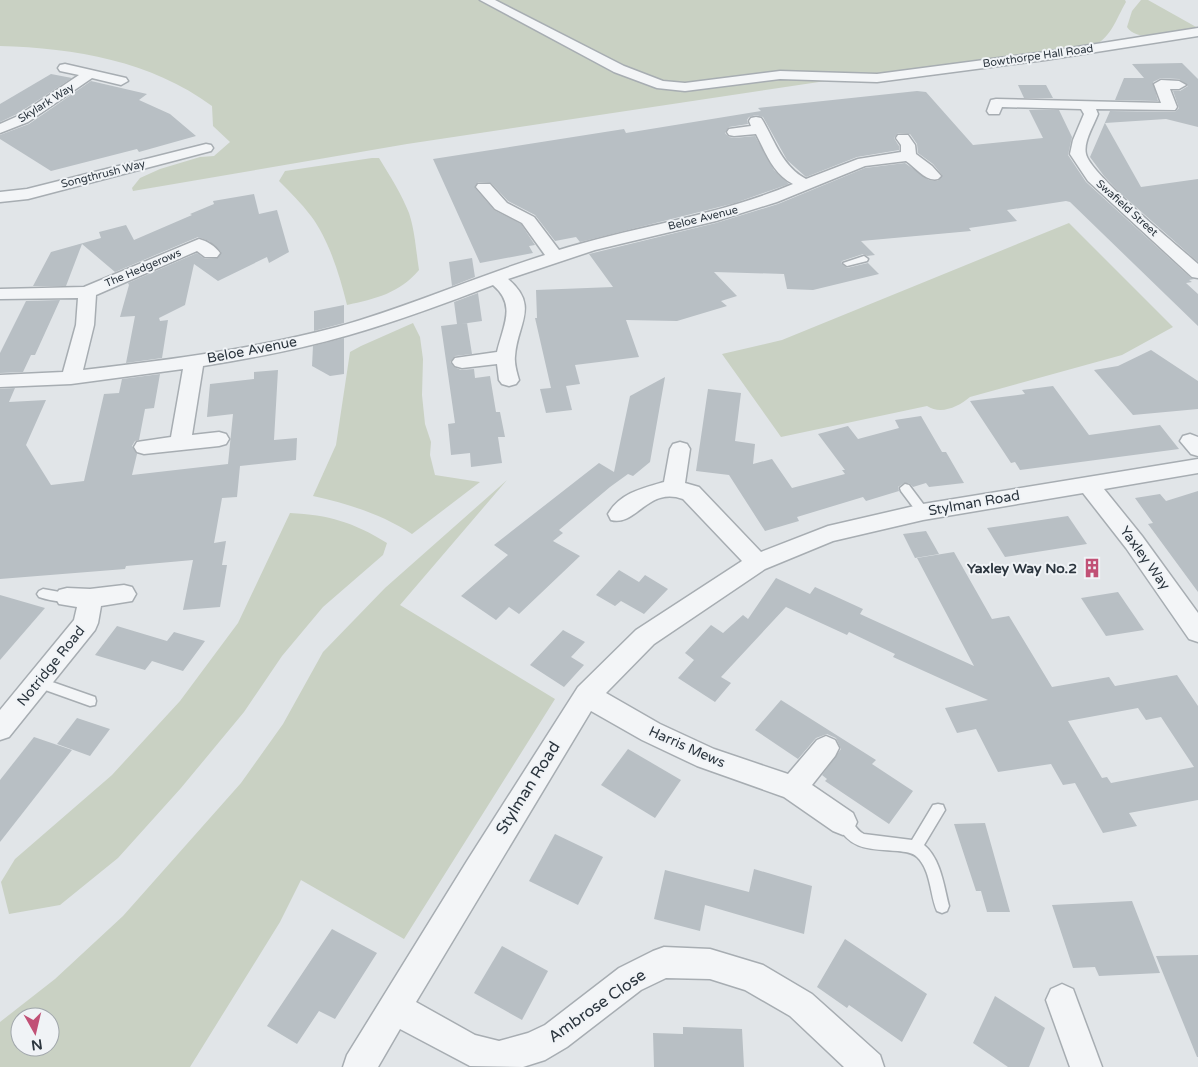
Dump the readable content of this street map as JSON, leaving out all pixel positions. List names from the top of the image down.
{
  "streets": {
    "street": [
      "Bowthorpe Hall Road",
      "Skylark Way",
      "Songthrush Way",
      "Swafield Street",
      "Beloe Avenue",
      "The Hedgerows",
      "Stylman Road",
      "Yaxley Way",
      "Notridge Road",
      "Harris Mews",
      "Ambrose Close"
    ]
  },
  "crossings": [
    ["Beloe Avenue", "The Hedgerows"],
    ["Stylman Road", "Yaxley Way"],
    ["Stylman Road", "Harris Mews"],
    ["Stylman Road", "Ambrose Close"]
  ],
  "places": {
    "building": ["Yaxley Way No.2"]
  },
  "north": "bottom"
}
